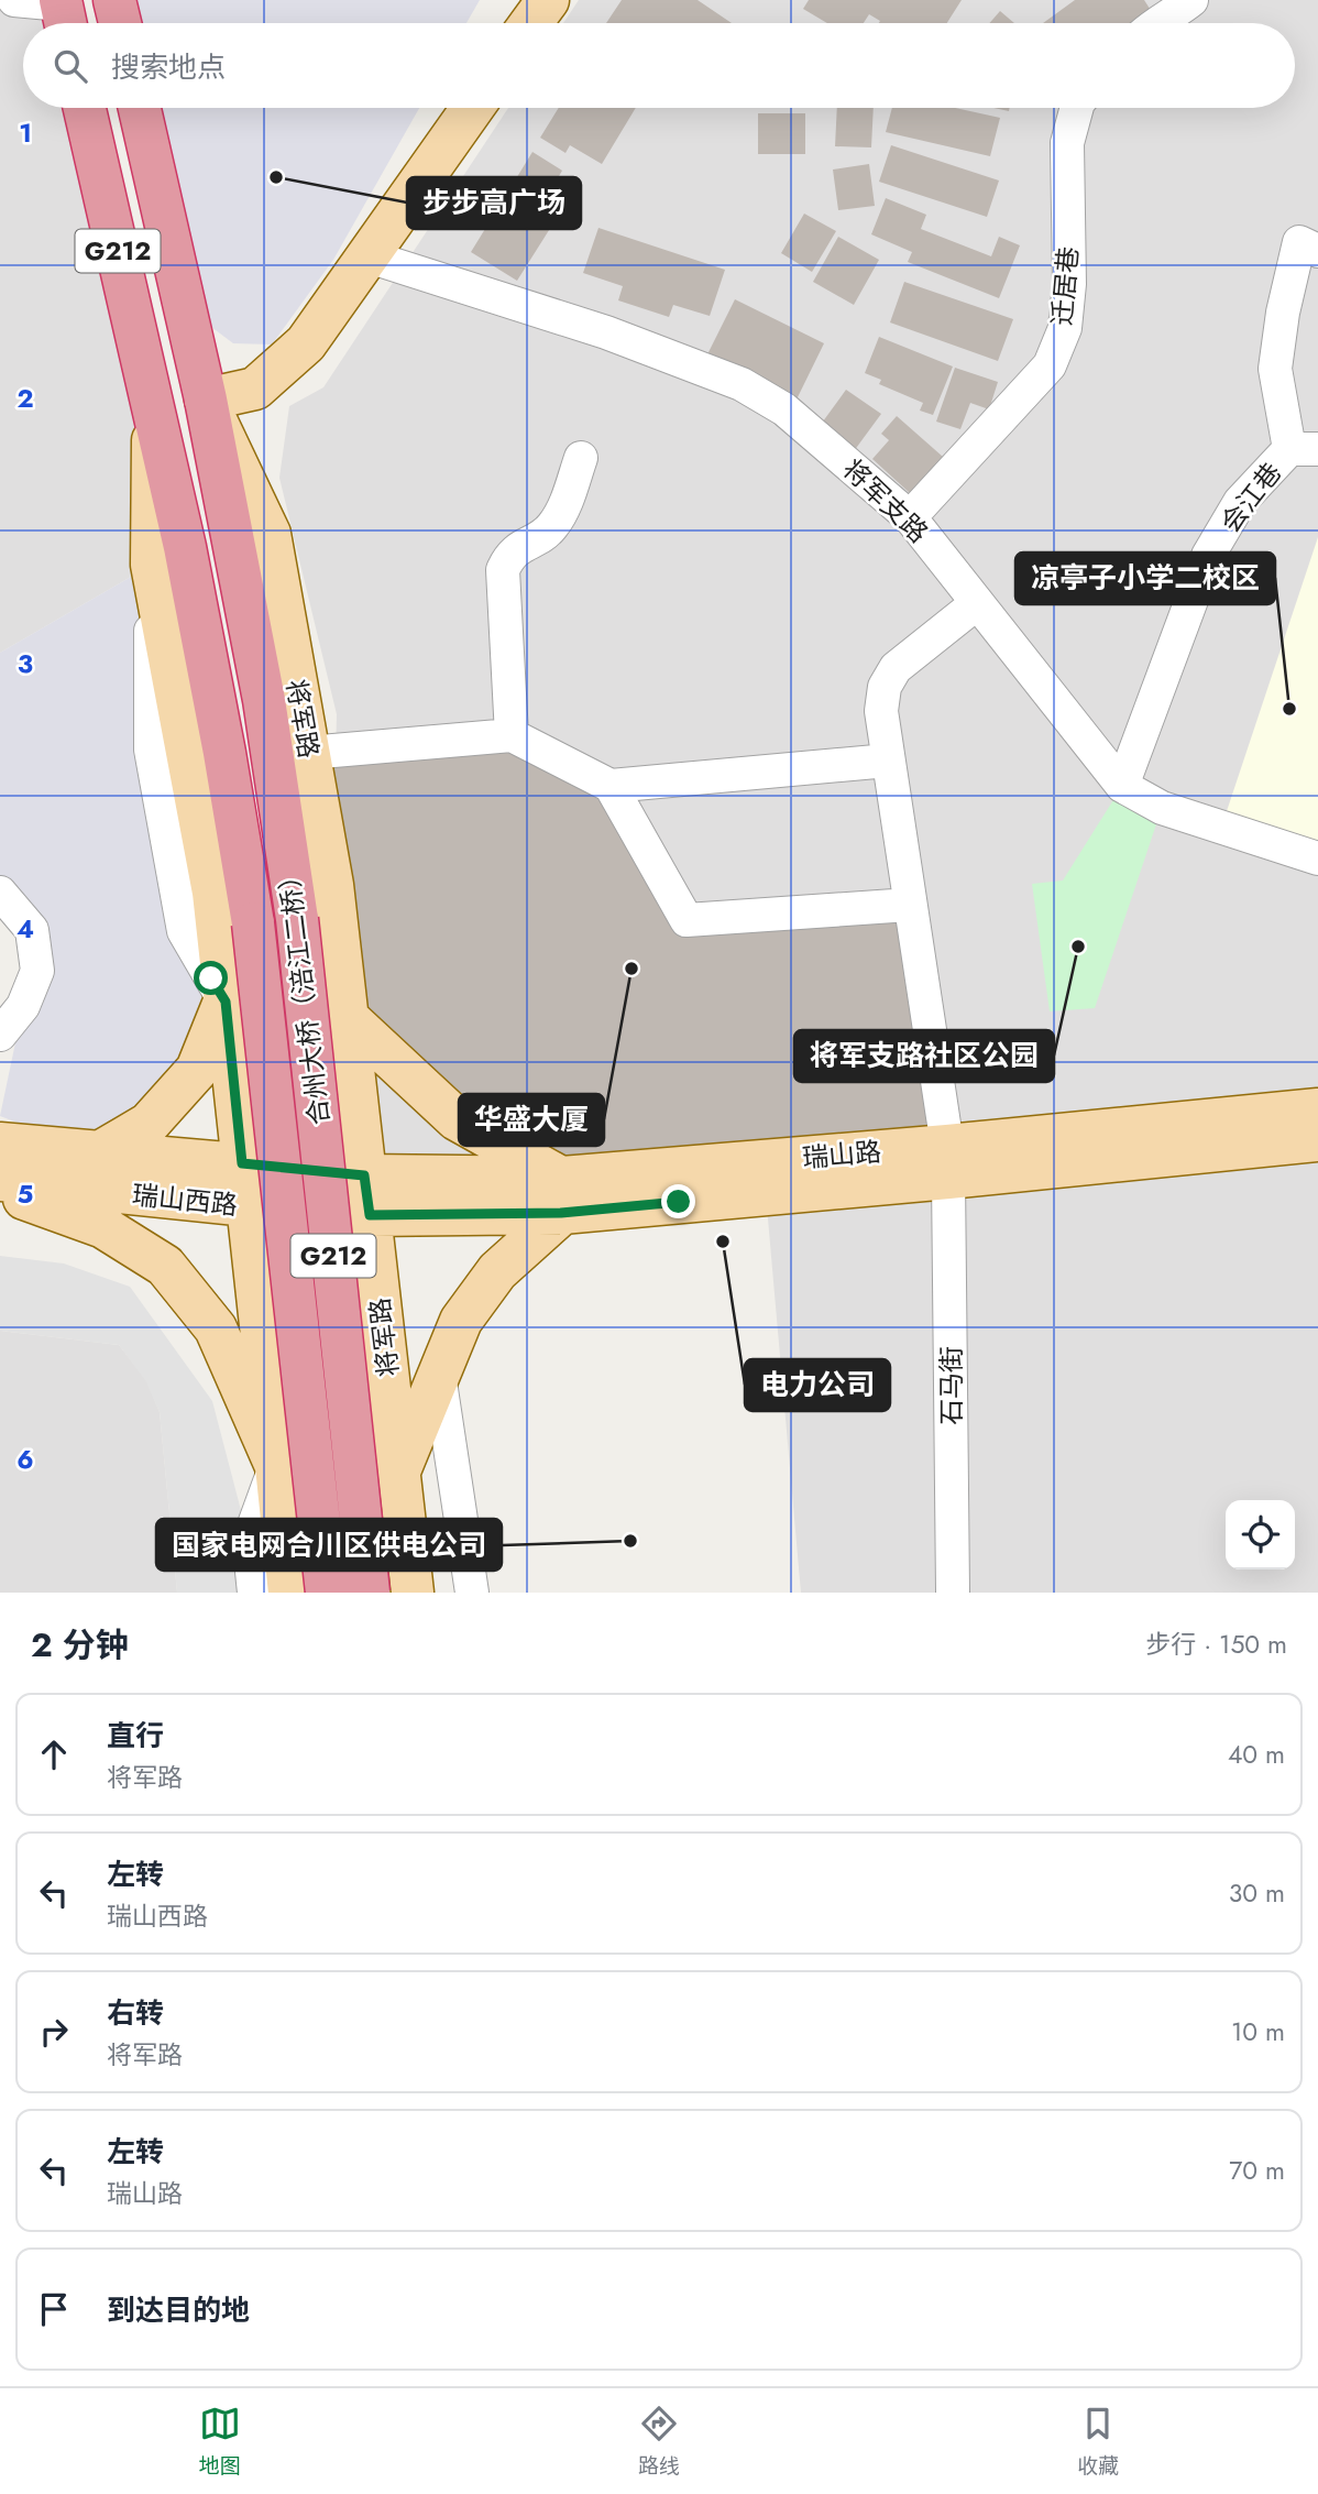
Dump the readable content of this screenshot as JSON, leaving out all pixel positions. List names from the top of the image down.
{
  "streets": {
    "highway": ["G212", "合州大桥（涪江二桥）"],
    "main road": ["将军路", "瑞山路", "瑞山西路"],
    "street": [
      "迁居巷",
      "会江巷",
      "将军支路",
      "石马街"
    ]
  },
  "crossings": [
    ["G212", "将军路"],
    ["G212", "合州大桥（涪江二桥）"],
    ["迁居巷", "将军支路"],
    ["会江巷", "将军支路"],
    ["将军支路", "石马街"],
    ["将军路", "合州大桥（涪江二桥）"],
    ["将军路", "瑞山路"],
    ["将军路", "瑞山西路"],
    ["瑞山路", "瑞山西路"],
    ["瑞山路", "石马街"]
  ],
  "places": [
    "步步高广场",
    "凉亭子小学二校区",
    "将军支路社区公园",
    "华盛大厦",
    "电力公司",
    "国家电网合川区供电公司"
  ],
  "page": {
    "search": "搜索地点",
    "heading": ["2 分钟", "步行 · 150 m"],
    "list": [
      ["直行", "将军路", "40 m"],
      ["左转", "瑞山西路", "30 m"],
      ["右转", "将军路", "10 m"],
      ["左转", "瑞山路", "70 m"],
      "到达目的地"
    ],
    "nav": ["地图", "路线", "收藏"]
  },
  "grid": {
    "rows": [
      "1",
      "2",
      "3",
      "4",
      "5",
      "6"
    ]
  }
}
